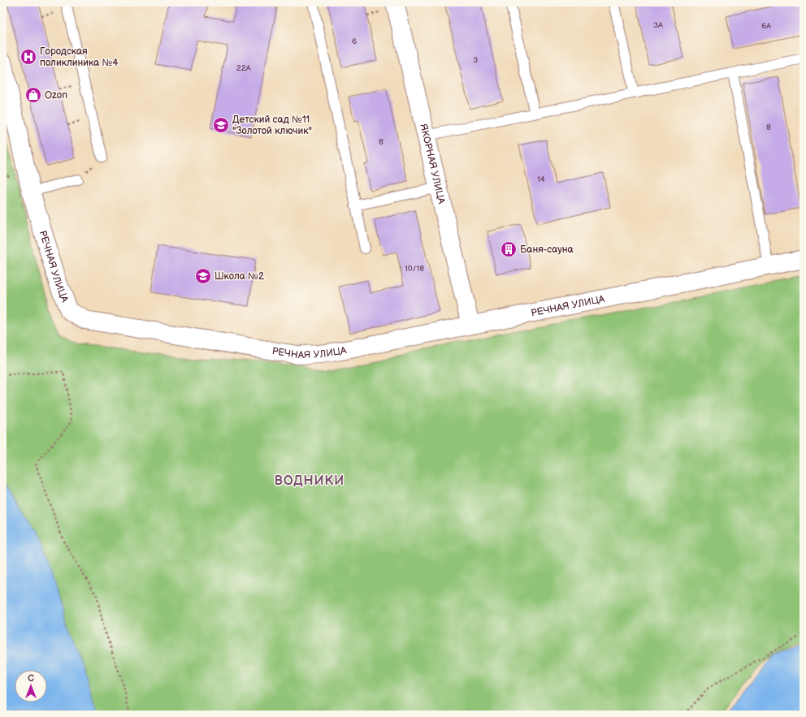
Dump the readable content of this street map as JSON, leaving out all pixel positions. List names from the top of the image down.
{
  "streets": {
    "street": ["ЯКОРНАЯ УЛИЦА", "РЕЧНАЯ УЛИЦА"]
  },
  "crossings": [
    ["ЯКОРНАЯ УЛИЦА", "РЕЧНАЯ УЛИЦА"]
  ],
  "districts": ["ВОДНИКИ"],
  "places": {
    "hospital": ["Городская поликлиника №4"],
    "shop": ["Ozon"],
    "school or university": ["Детский сад №11 \"Золотой ключик\"", "Школа №2"],
    "building": ["Баня-сауна"]
  },
  "house_numbers": [
    "3А",
    "6А",
    "6",
    "3",
    "22А",
    "8",
    "8",
    "14",
    "10/18"
  ],
  "north": "top"
}
